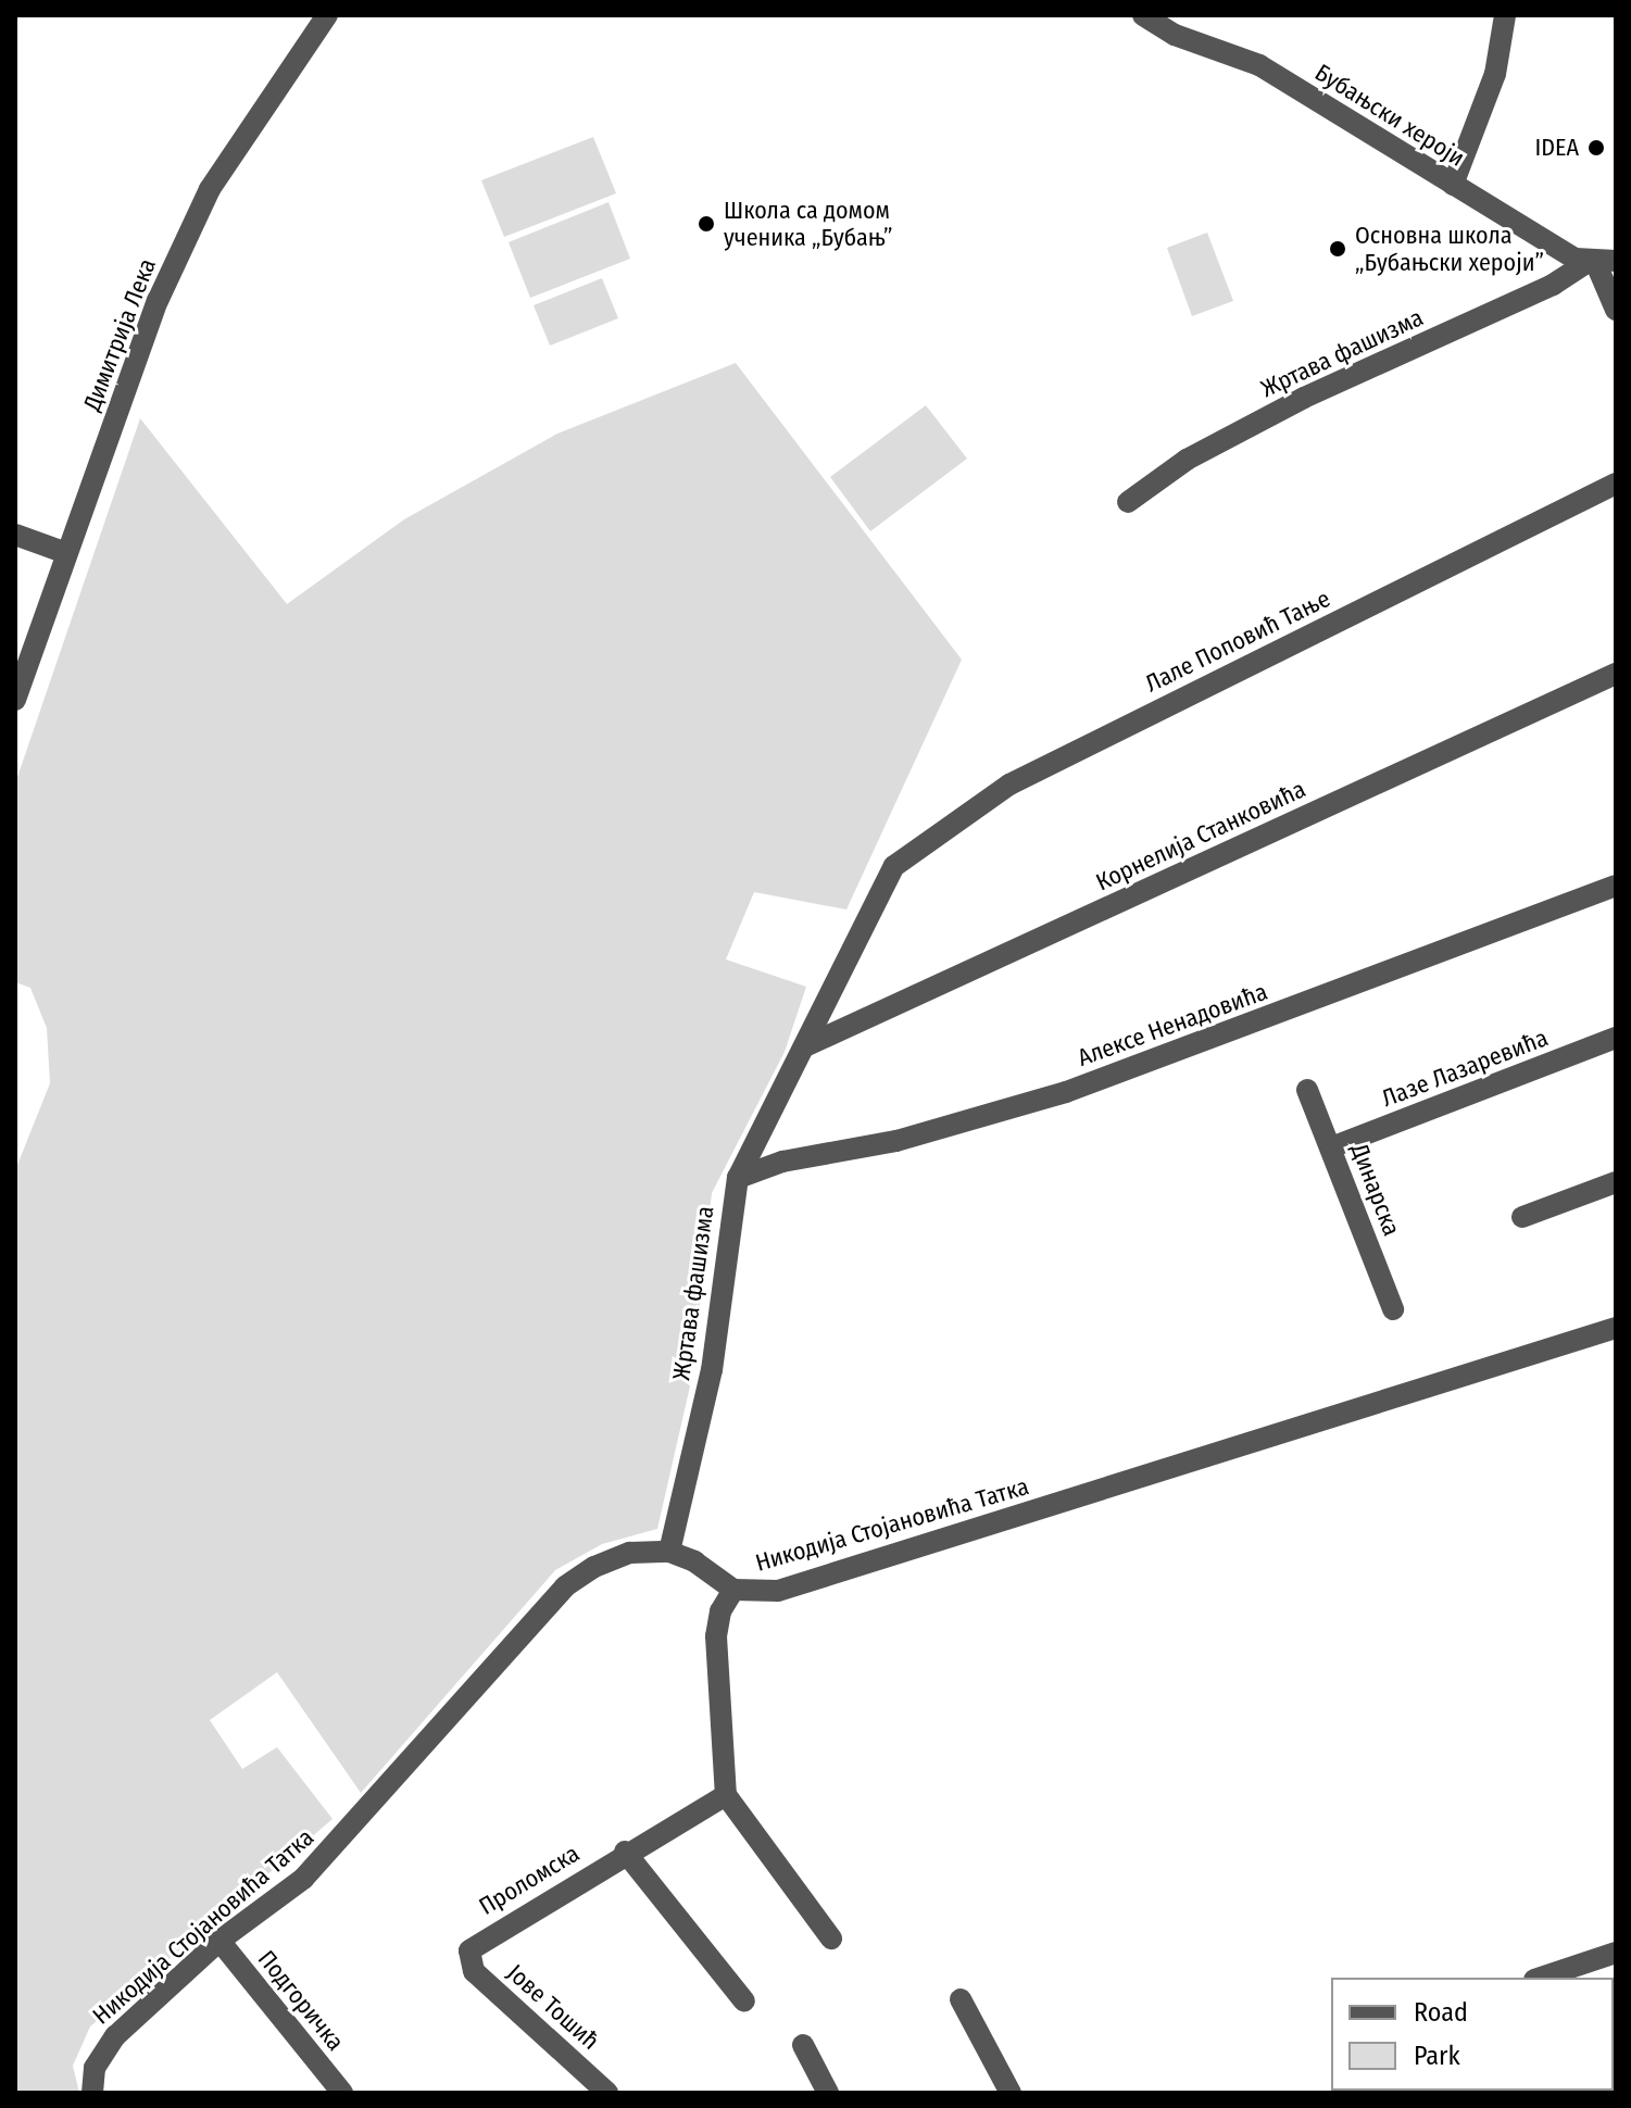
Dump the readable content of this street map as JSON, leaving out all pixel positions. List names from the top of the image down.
{
  "streets": {
    "street": [
      "Бубањски хероји",
      "Димитрија Лека",
      "Жртава фашизма",
      "Лале Поповић Тање",
      "Корнелија Станковића",
      "Алексе Ненадовића",
      "Лазе Лазаревића",
      "Динарска",
      "Никодија Стојановића Татка",
      "Проломска",
      "Подгоричка",
      "Јове Тошић"
    ]
  },
  "crossings": [
    ["Бубањски хероји", "Жртава фашизма"],
    ["Жртава фашизма", "Лале Поповић Тање"],
    ["Жртава фашизма", "Корнелија Станковића"],
    ["Жртава фашизма", "Алексе Ненадовића"],
    ["Жртава фашизма", "Никодија Стојановића Татка"],
    ["Лазе Лазаревића", "Динарска"],
    ["Никодија Стојановића Татка", "Подгоричка"],
    ["Проломска", "Јове Тошић"]
  ],
  "places": ["IDEA", "Школа са домом ученика „Бубањ”", "Основна школа „Бубањски хероји”"],
  "legend": ["Road", "Park"]
}
